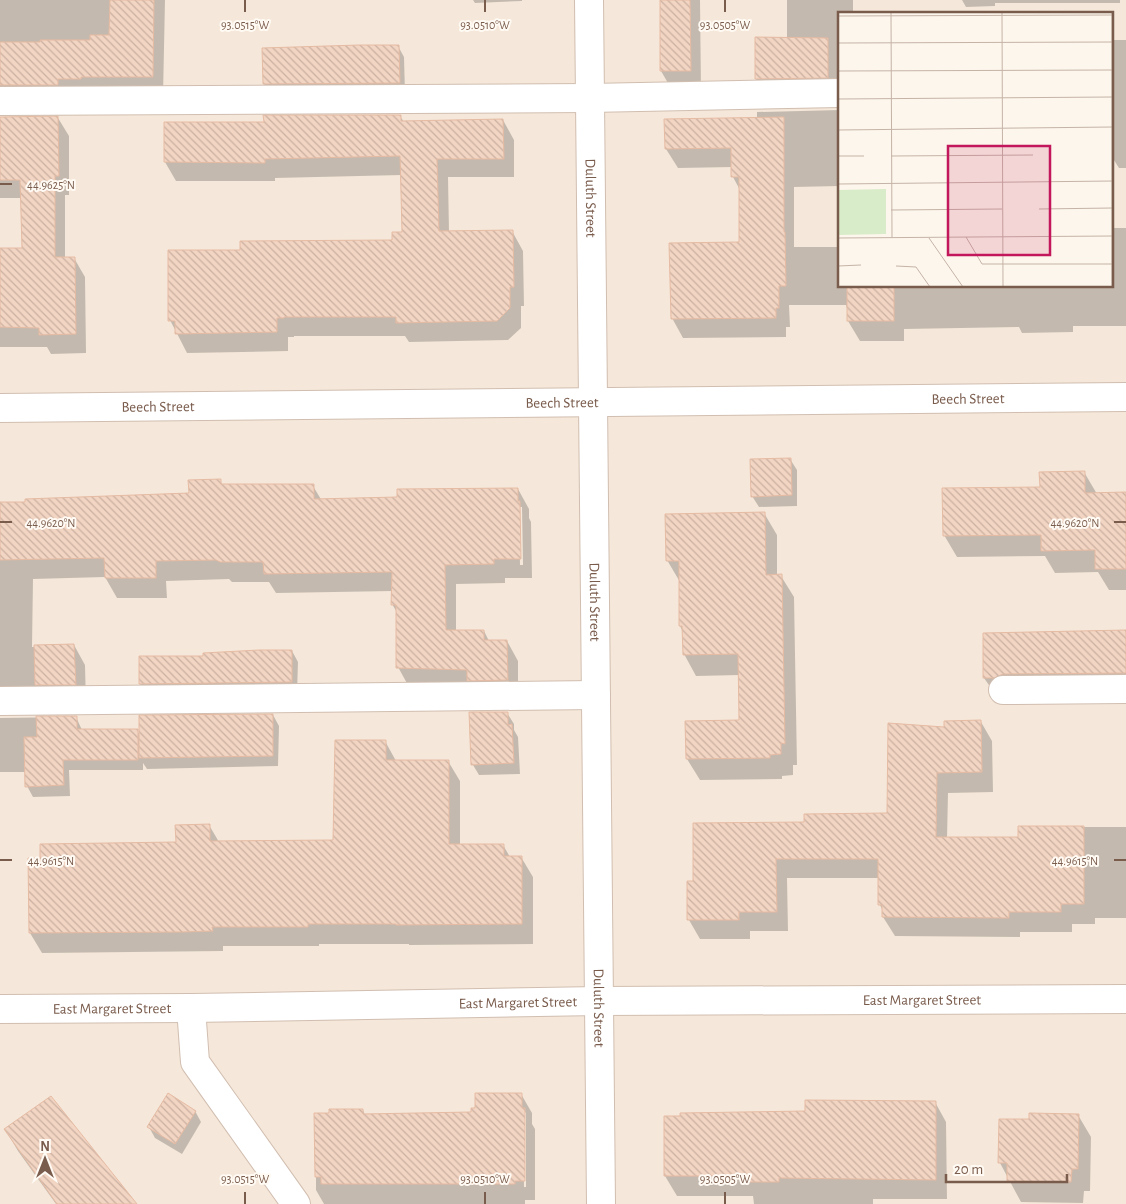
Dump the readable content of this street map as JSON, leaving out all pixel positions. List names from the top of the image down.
{
  "streets": {
    "street": ["Duluth Street", "Beech Street", "East Margaret Street"]
  },
  "crossings": [
    ["Duluth Street", "Beech Street"],
    ["Duluth Street", "East Margaret Street"]
  ],
  "scale_bar": "20 m",
  "north": "top",
  "coordinates": [
    "93.0515°W",
    "93.0510°W",
    "93.0505°W",
    "44.9625°N",
    "44.9620°N",
    "44.9615°N"
  ]
}
